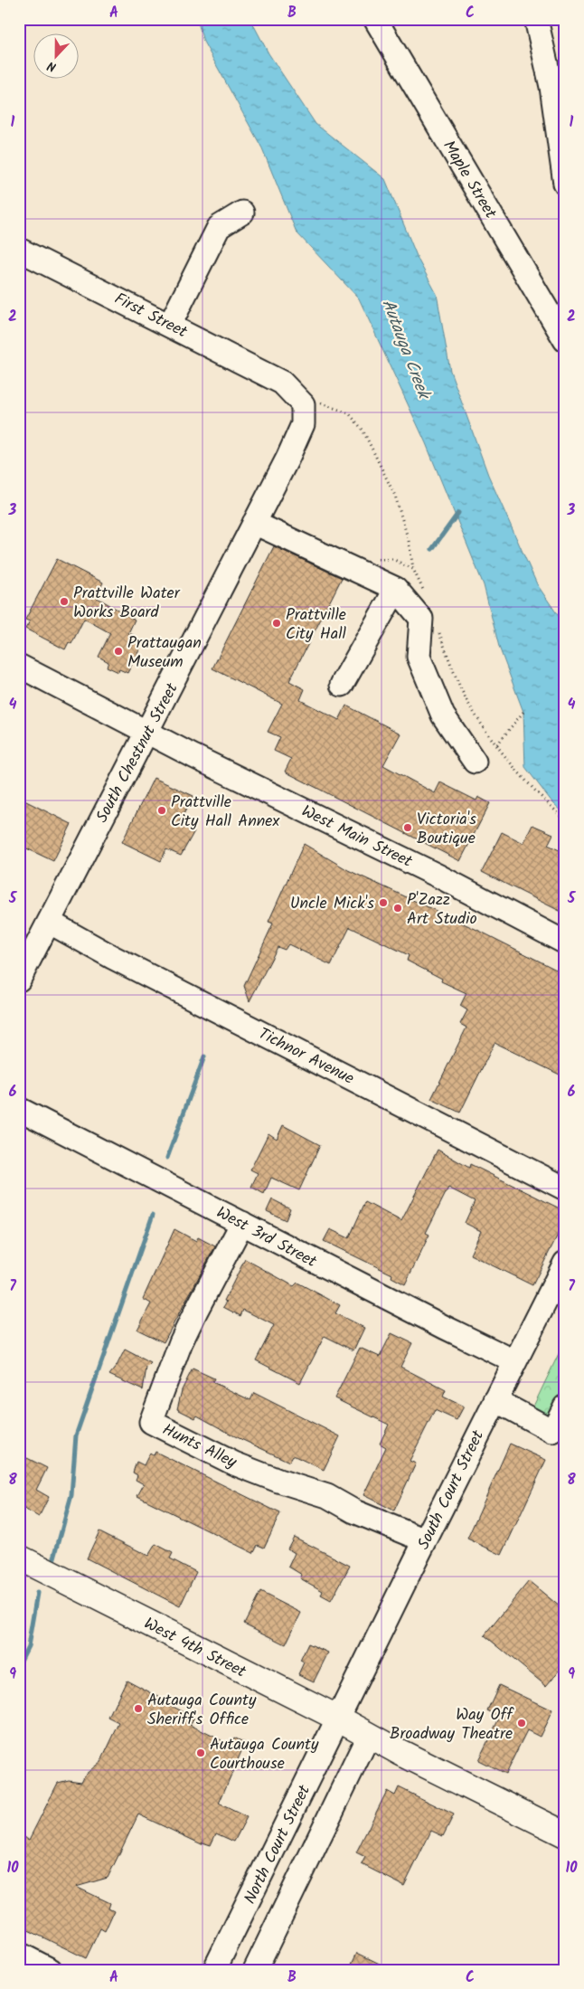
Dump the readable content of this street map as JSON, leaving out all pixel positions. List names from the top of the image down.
{
  "streets": {
    "main road": ["West 4th Street"],
    "street": [
      "Maple Street",
      "First Street",
      "South Chestnut Street",
      "West Main Street",
      "Tichnor Avenue",
      "West 3rd Street",
      "Hunts Alley",
      "South Court Street",
      "North Court Street"
    ]
  },
  "crossings": [
    ["First Street", "South Chestnut Street"],
    ["South Chestnut Street", "West Main Street"],
    ["South Chestnut Street", "Tichnor Avenue"],
    ["West 3rd Street", "Hunts Alley"],
    ["West 3rd Street", "South Court Street"],
    ["Hunts Alley", "South Court Street"],
    ["South Court Street", "West 4th Street"],
    ["South Court Street", "North Court Street"],
    ["West 4th Street", "North Court Street"]
  ],
  "water": ["Autauga Creek"],
  "places": [
    "Prattville Water Works Board",
    "Prattville City Hall",
    "Prattaugan Museum",
    "Prattville City Hall Annex",
    "Victoria's Boutique",
    "Uncle Mick's",
    "P'Zazz Art Studio",
    "Autauga County Sheriff's Office",
    "Way Off Broadway Theatre",
    "Autauga County Courthouse"
  ],
  "north": "bottom",
  "grid": {
    "columns": ["A", "B", "C"],
    "rows": [
      "1",
      "2",
      "3",
      "4",
      "5",
      "6",
      "7",
      "8",
      "9",
      "10"
    ]
  }
}
